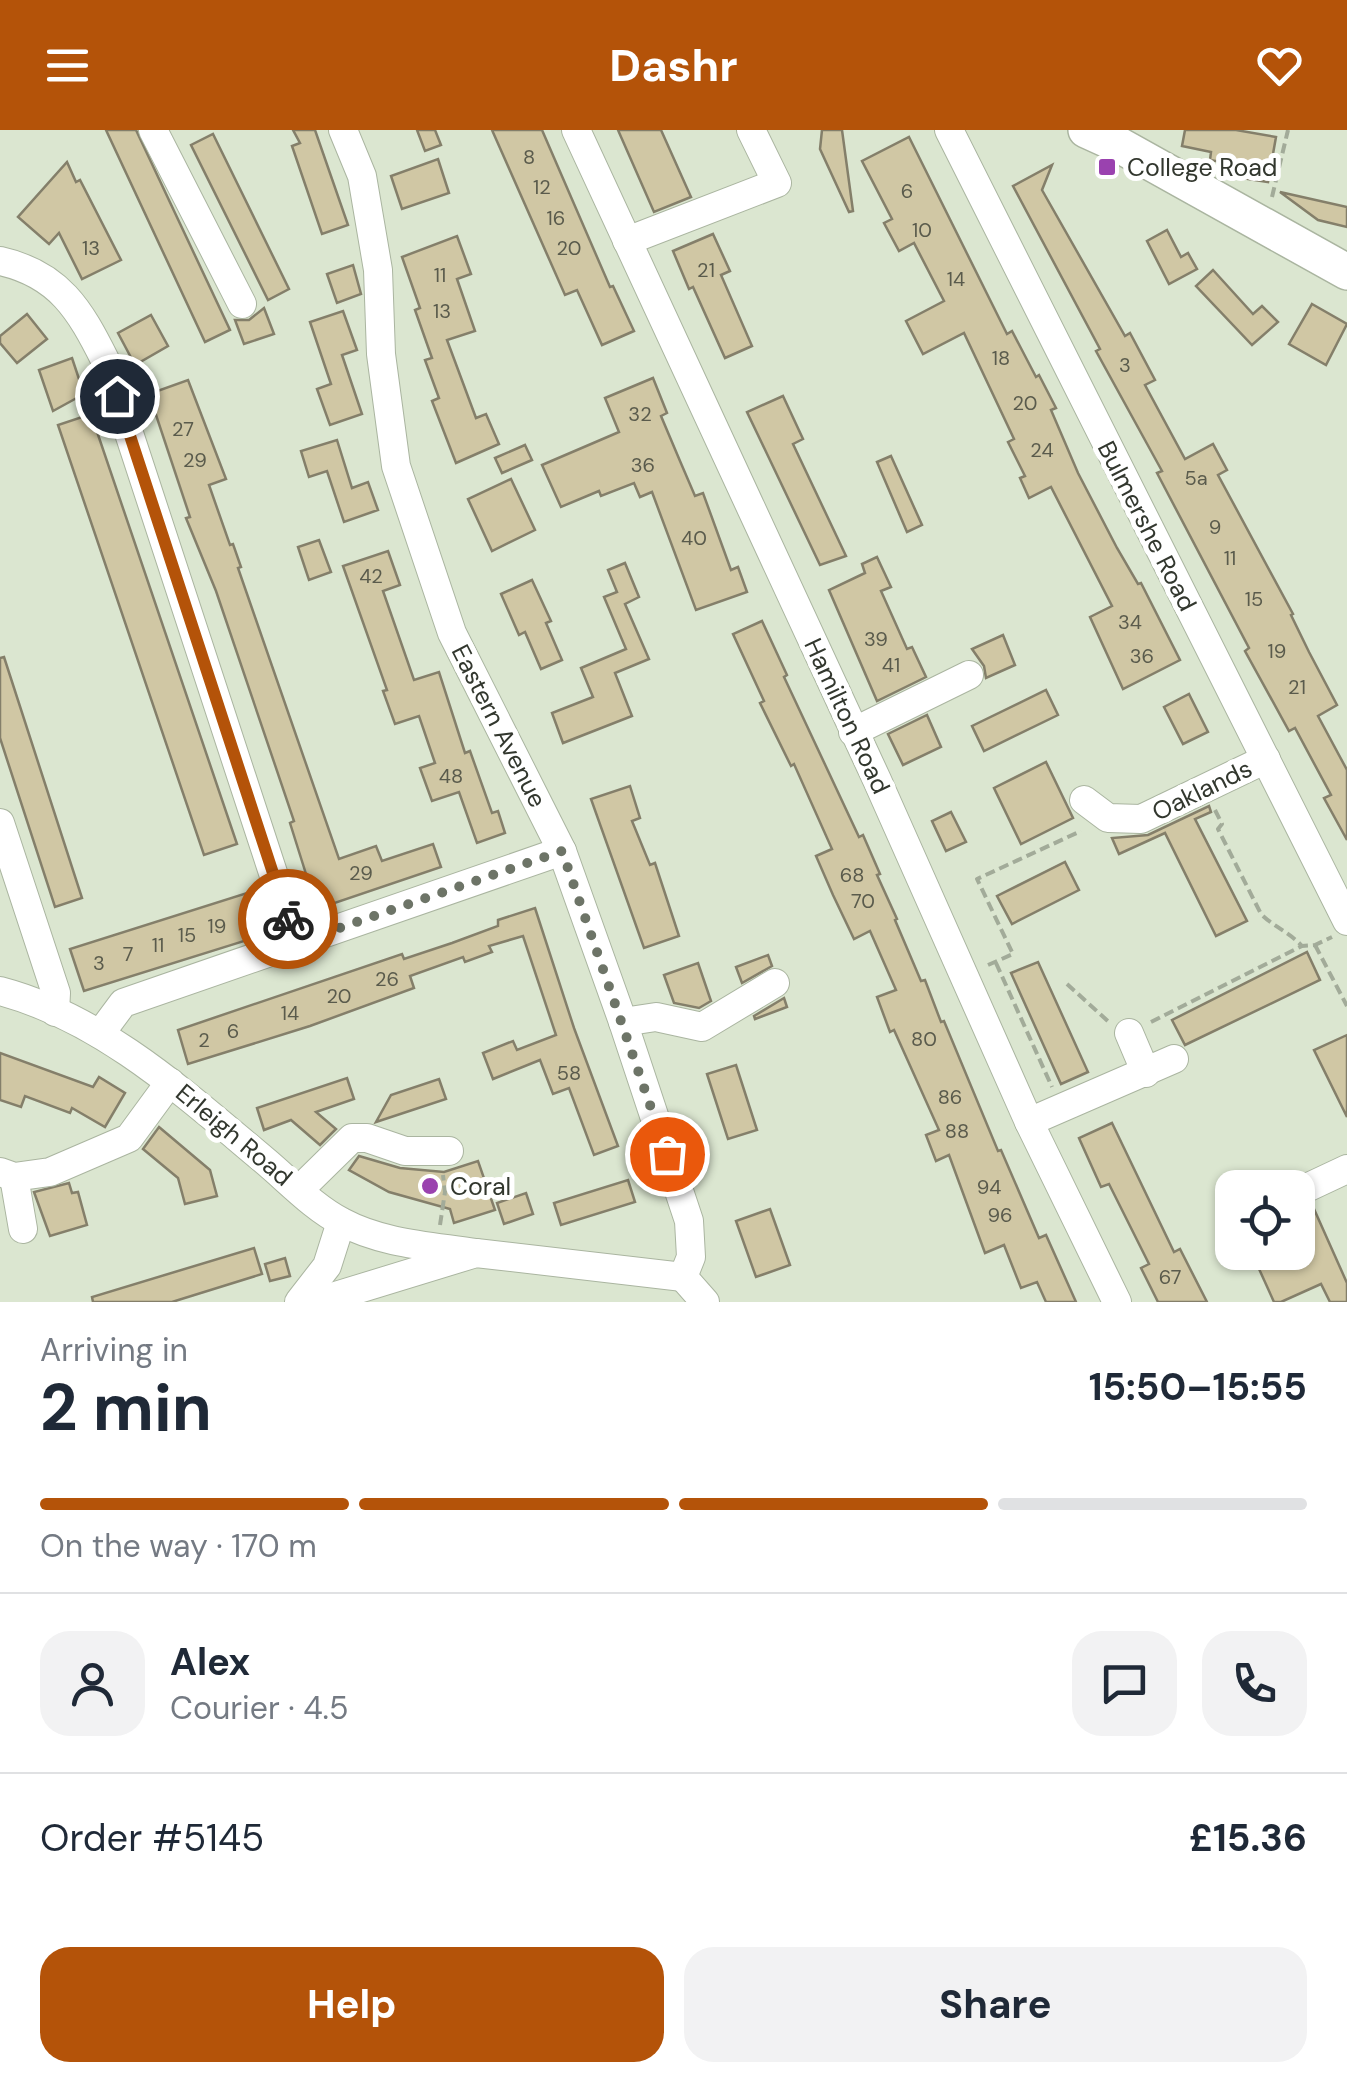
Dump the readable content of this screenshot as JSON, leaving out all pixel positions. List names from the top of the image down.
{
  "streets": {
    "street": [
      "Bulmershe Road",
      "Hamilton Road",
      "Eastern Avenue",
      "Oaklands",
      "Erleigh Road"
    ]
  },
  "crossings": [
    ["Bulmershe Road", "Oaklands"],
    ["Eastern Avenue", "Erleigh Road"]
  ],
  "places": {
    "transit": ["College Road"],
    "other": ["Coral"]
  },
  "house_numbers": [
    "8",
    "12",
    "6",
    "16",
    "10",
    "13",
    "20",
    "21",
    "11",
    "14",
    "13",
    "18",
    "3",
    "20",
    "32",
    "27",
    "24",
    "29",
    "36",
    "5a",
    "9",
    "40",
    "11",
    "42",
    "15",
    "34",
    "39",
    "19",
    "36",
    "41",
    "21",
    "48",
    "29",
    "68",
    "70",
    "19",
    "15",
    "11",
    "7",
    "3",
    "26",
    "20",
    "14",
    "6",
    "80",
    "2",
    "58",
    "86",
    "88",
    "94",
    "96",
    "67"
  ],
  "page": {
    "header": "Dashr",
    "heading": ["2 min", "Arriving in", "15:50–15:55"],
    "panel": [
      "Alex",
      "Courier · 4.5",
      "Order #5145",
      "£15.36"
    ],
    "bar": "On the way · 170 m",
    "buttons": ["Help", "Share"]
  }
}
